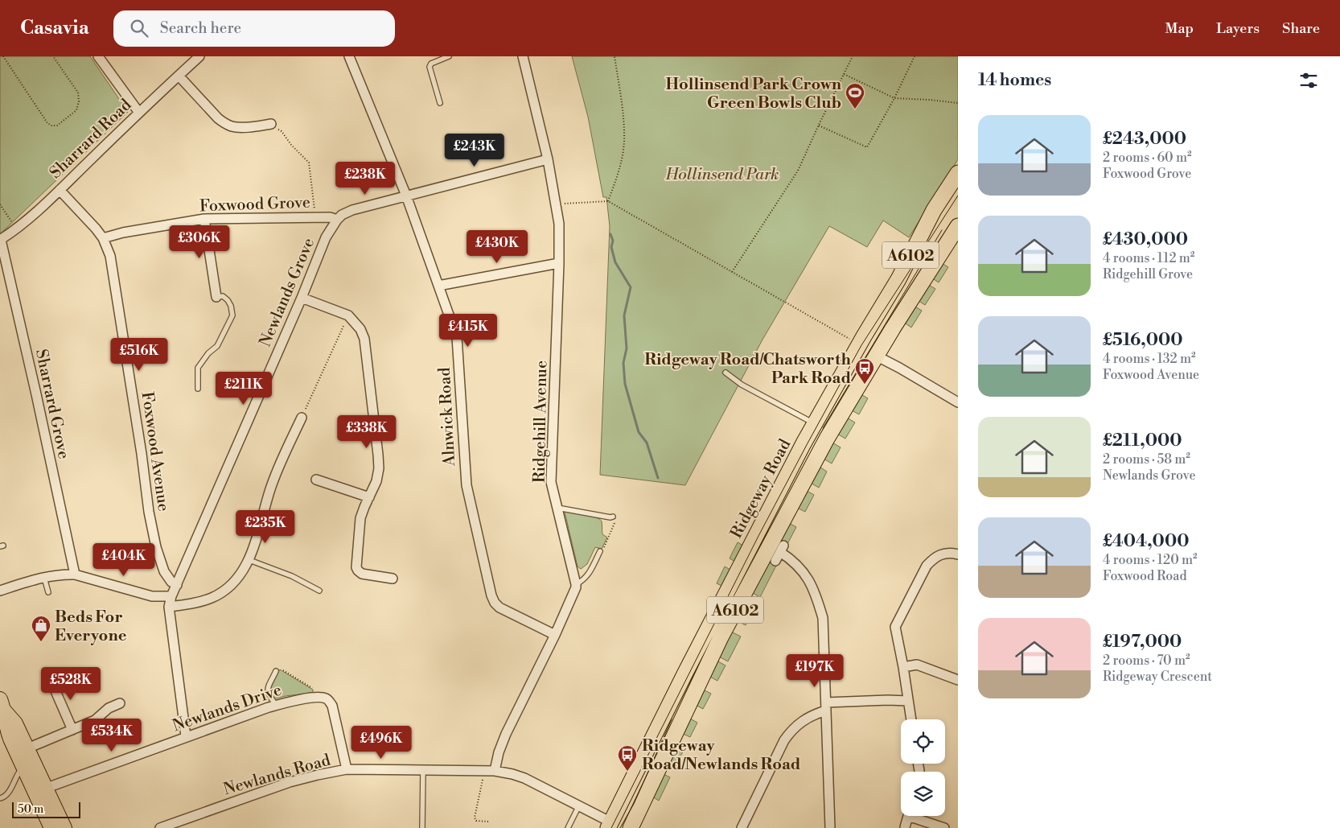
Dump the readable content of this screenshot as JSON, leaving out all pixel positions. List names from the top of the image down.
{
  "streets": {
    "highway": ["A6102", "Ridgeway Road"],
    "street": [
      "Sharrard Road",
      "Foxwood Grove",
      "Newlands Grove",
      "Sharrard Grove",
      "Alnwick Road",
      "Ridgehill Avenue",
      "Foxwood Avenue",
      "Newlands Drive",
      "Newlands Road"
    ]
  },
  "crossings": [
    ["Sharrard Road", "Sharrard Grove"],
    ["Sharrard Road", "Foxwood Avenue"],
    ["Foxwood Grove", "Newlands Grove"],
    ["Foxwood Grove", "Foxwood Avenue"],
    ["Newlands Grove", "Alnwick Road"],
    ["Newlands Grove", "Foxwood Avenue"],
    ["Ridgeway Road", "Newlands Road"],
    ["Newlands Drive", "Newlands Road"]
  ],
  "parks": ["Hollinsend Park"],
  "places": {
    "sports": ["Hollinsend Park Crown Green Bowls Club"],
    "bus stop": ["Ridgeway Road/Chatsworth Park Road", "Ridgeway Road/Newlands Road"],
    "shop": ["Beds For Everyone"]
  },
  "scale_bar": "50 m",
  "page": {
    "header": "Casavia",
    "search": "Search here",
    "nav": ["Map", "Layers", "Share"],
    "heading": "14 homes",
    "list": [
      {
        "name": "£243,000",
        "note": "2 rooms · 60 m² · Foxwood Grove"
      },
      {
        "name": "£430,000",
        "note": "4 rooms · 112 m² · Ridgehill Grove"
      },
      {
        "name": "£516,000",
        "note": "4 rooms · 132 m² · Foxwood Avenue"
      },
      {
        "name": "£211,000",
        "note": "2 rooms · 58 m² · Newlands Grove"
      },
      {
        "name": "£404,000",
        "note": "4 rooms · 120 m² · Foxwood Road"
      },
      {
        "name": "£197,000",
        "note": "2 rooms · 70 m² · Ridgeway Crescent"
      }
    ],
    "price": [
      "£243K",
      "£238K",
      "£306K",
      "£430K",
      "£415K",
      "£516K",
      "£211K",
      "£338K",
      "£235K",
      "£404K",
      "£197K",
      "£528K",
      "£534K",
      "£496K"
    ],
    "scale": "50 m"
  }
}
